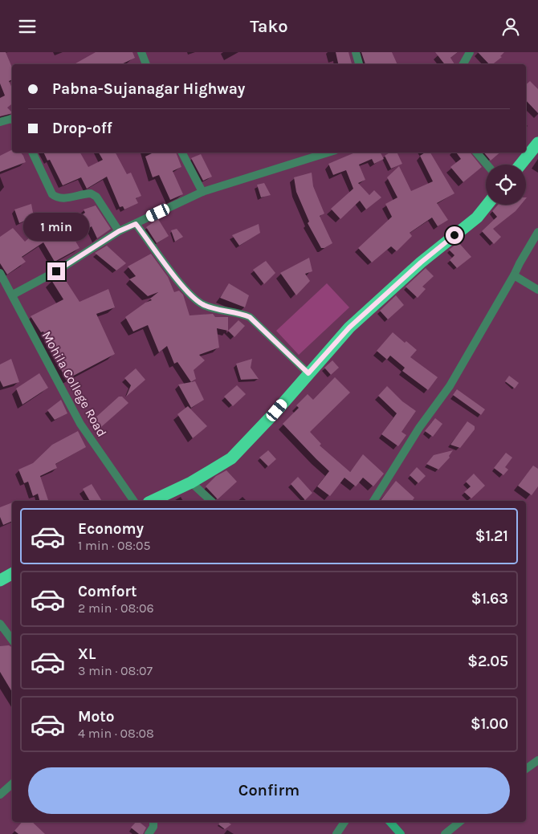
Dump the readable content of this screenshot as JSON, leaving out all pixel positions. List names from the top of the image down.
{
  "streets": {
    "street": ["Mohila College Road"]
  },
  "page": {
    "header": "Tako",
    "banner": ["Pabna-Sujanagar Highway", "Drop-off"],
    "bubble": "1 min",
    "list": [
      {
        "name": "Economy",
        "note": "1 min · 08:05",
        "value": "$1.21"
      },
      {
        "name": "Comfort",
        "note": "2 min · 08:06",
        "value": "$1.63"
      },
      {
        "name": "XL",
        "note": "3 min · 08:07",
        "value": "$2.05"
      },
      {
        "name": "Moto",
        "note": "4 min · 08:08",
        "value": "$1.00"
      }
    ],
    "buttons": "Confirm"
  }
}
